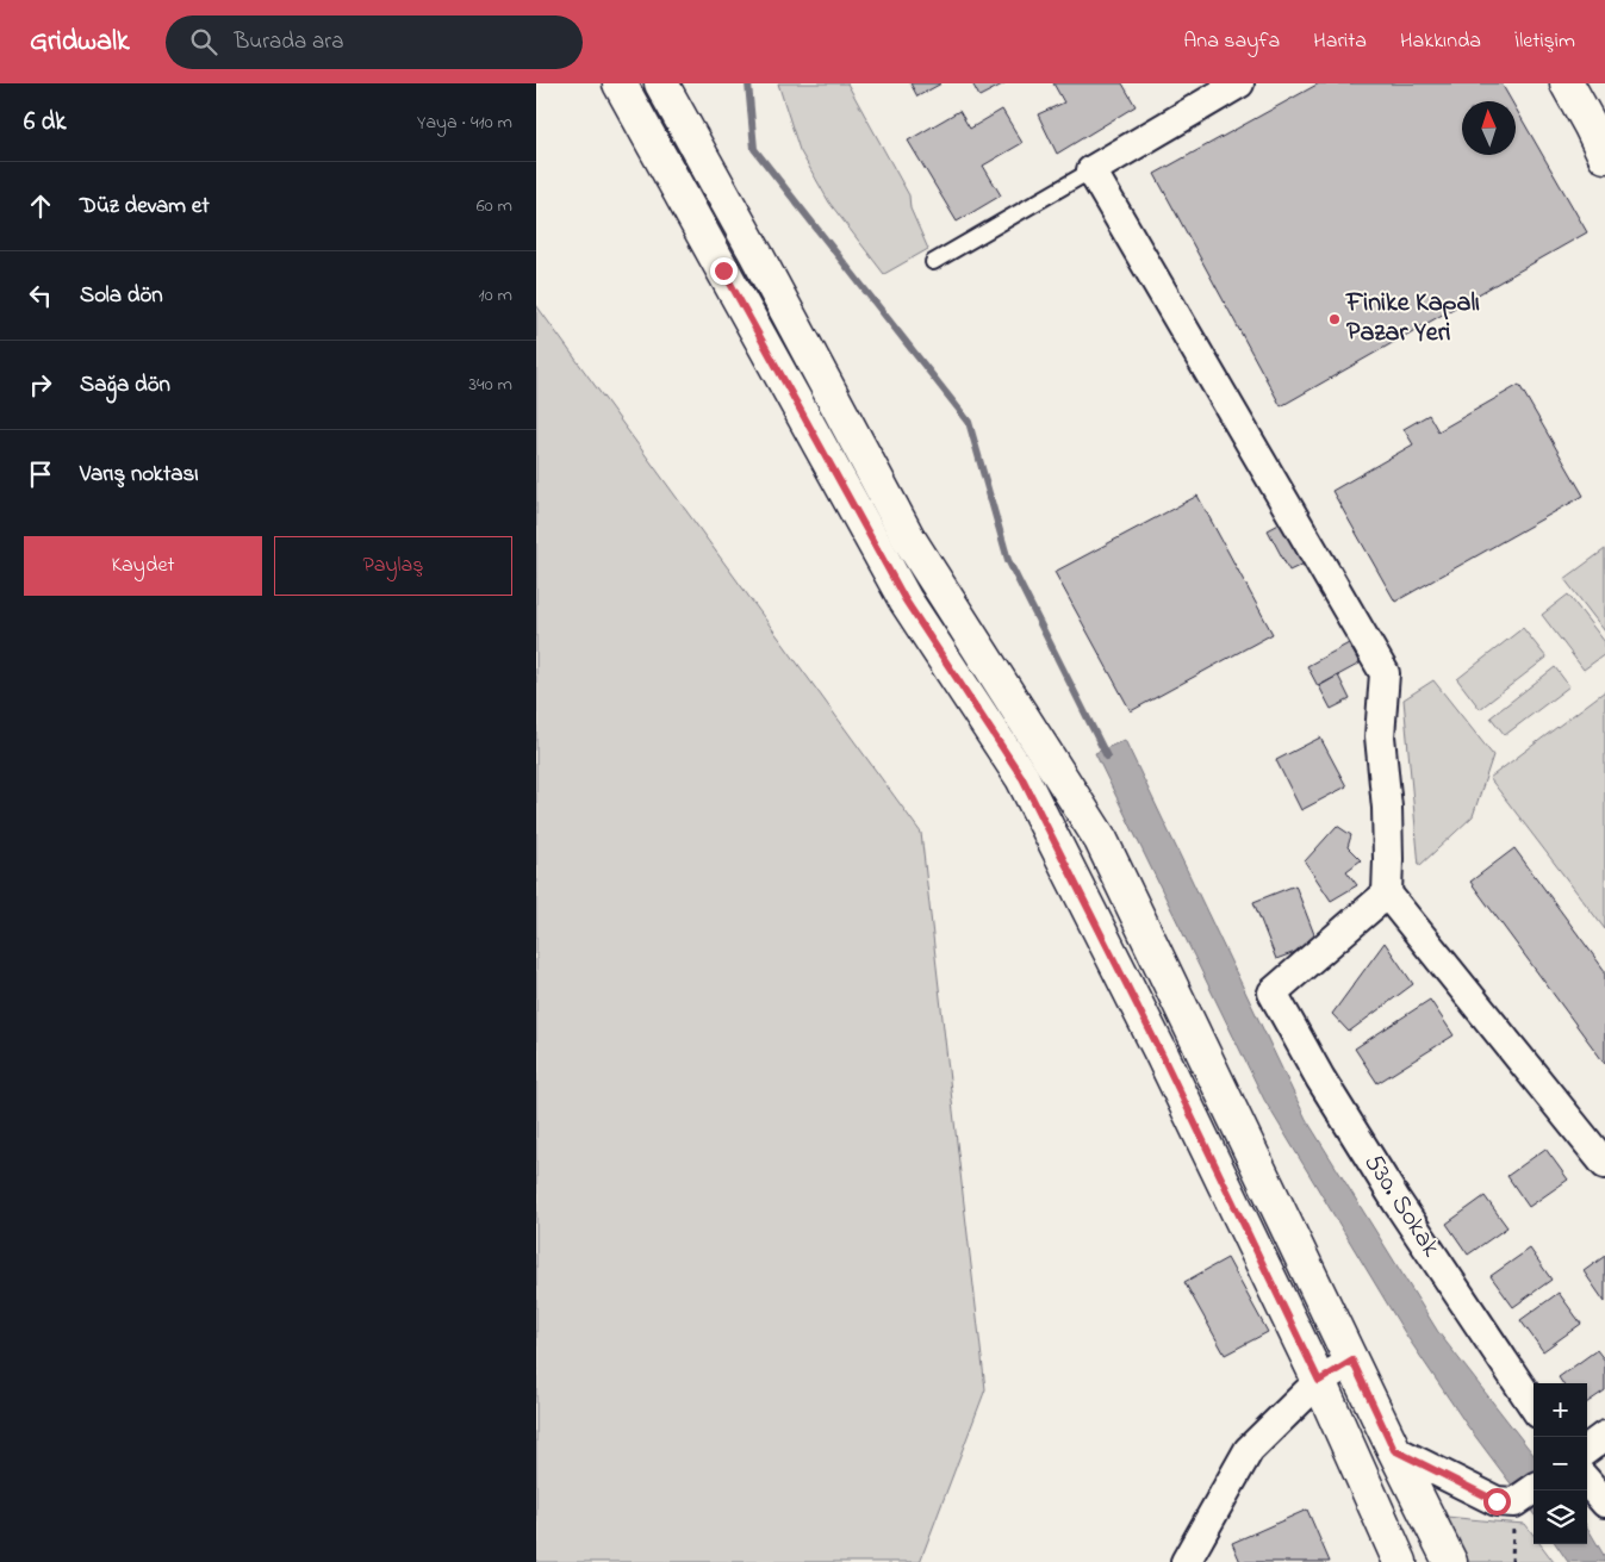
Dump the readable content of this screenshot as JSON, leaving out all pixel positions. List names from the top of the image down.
{
  "streets": {
    "street": ["530. Sokak"]
  },
  "places": ["Finike Kapalı Pazar Yeri"],
  "north": "top",
  "page": {
    "header": "Gridwalk",
    "search": "Burada ara",
    "nav": [
      "Ana sayfa",
      "Harita",
      "Hakkında",
      "İletişim"
    ],
    "heading": ["6 dk", "Yaya · 410 m"],
    "list": [
      ["Düz devam et", "60 m"],
      ["Sola dön", "10 m"],
      ["Sağa dön", "340 m"],
      "Varış noktası"
    ],
    "buttons": ["Kaydet", "Paylaş"],
    "map_buttons": ["+", "−"]
  }
}
